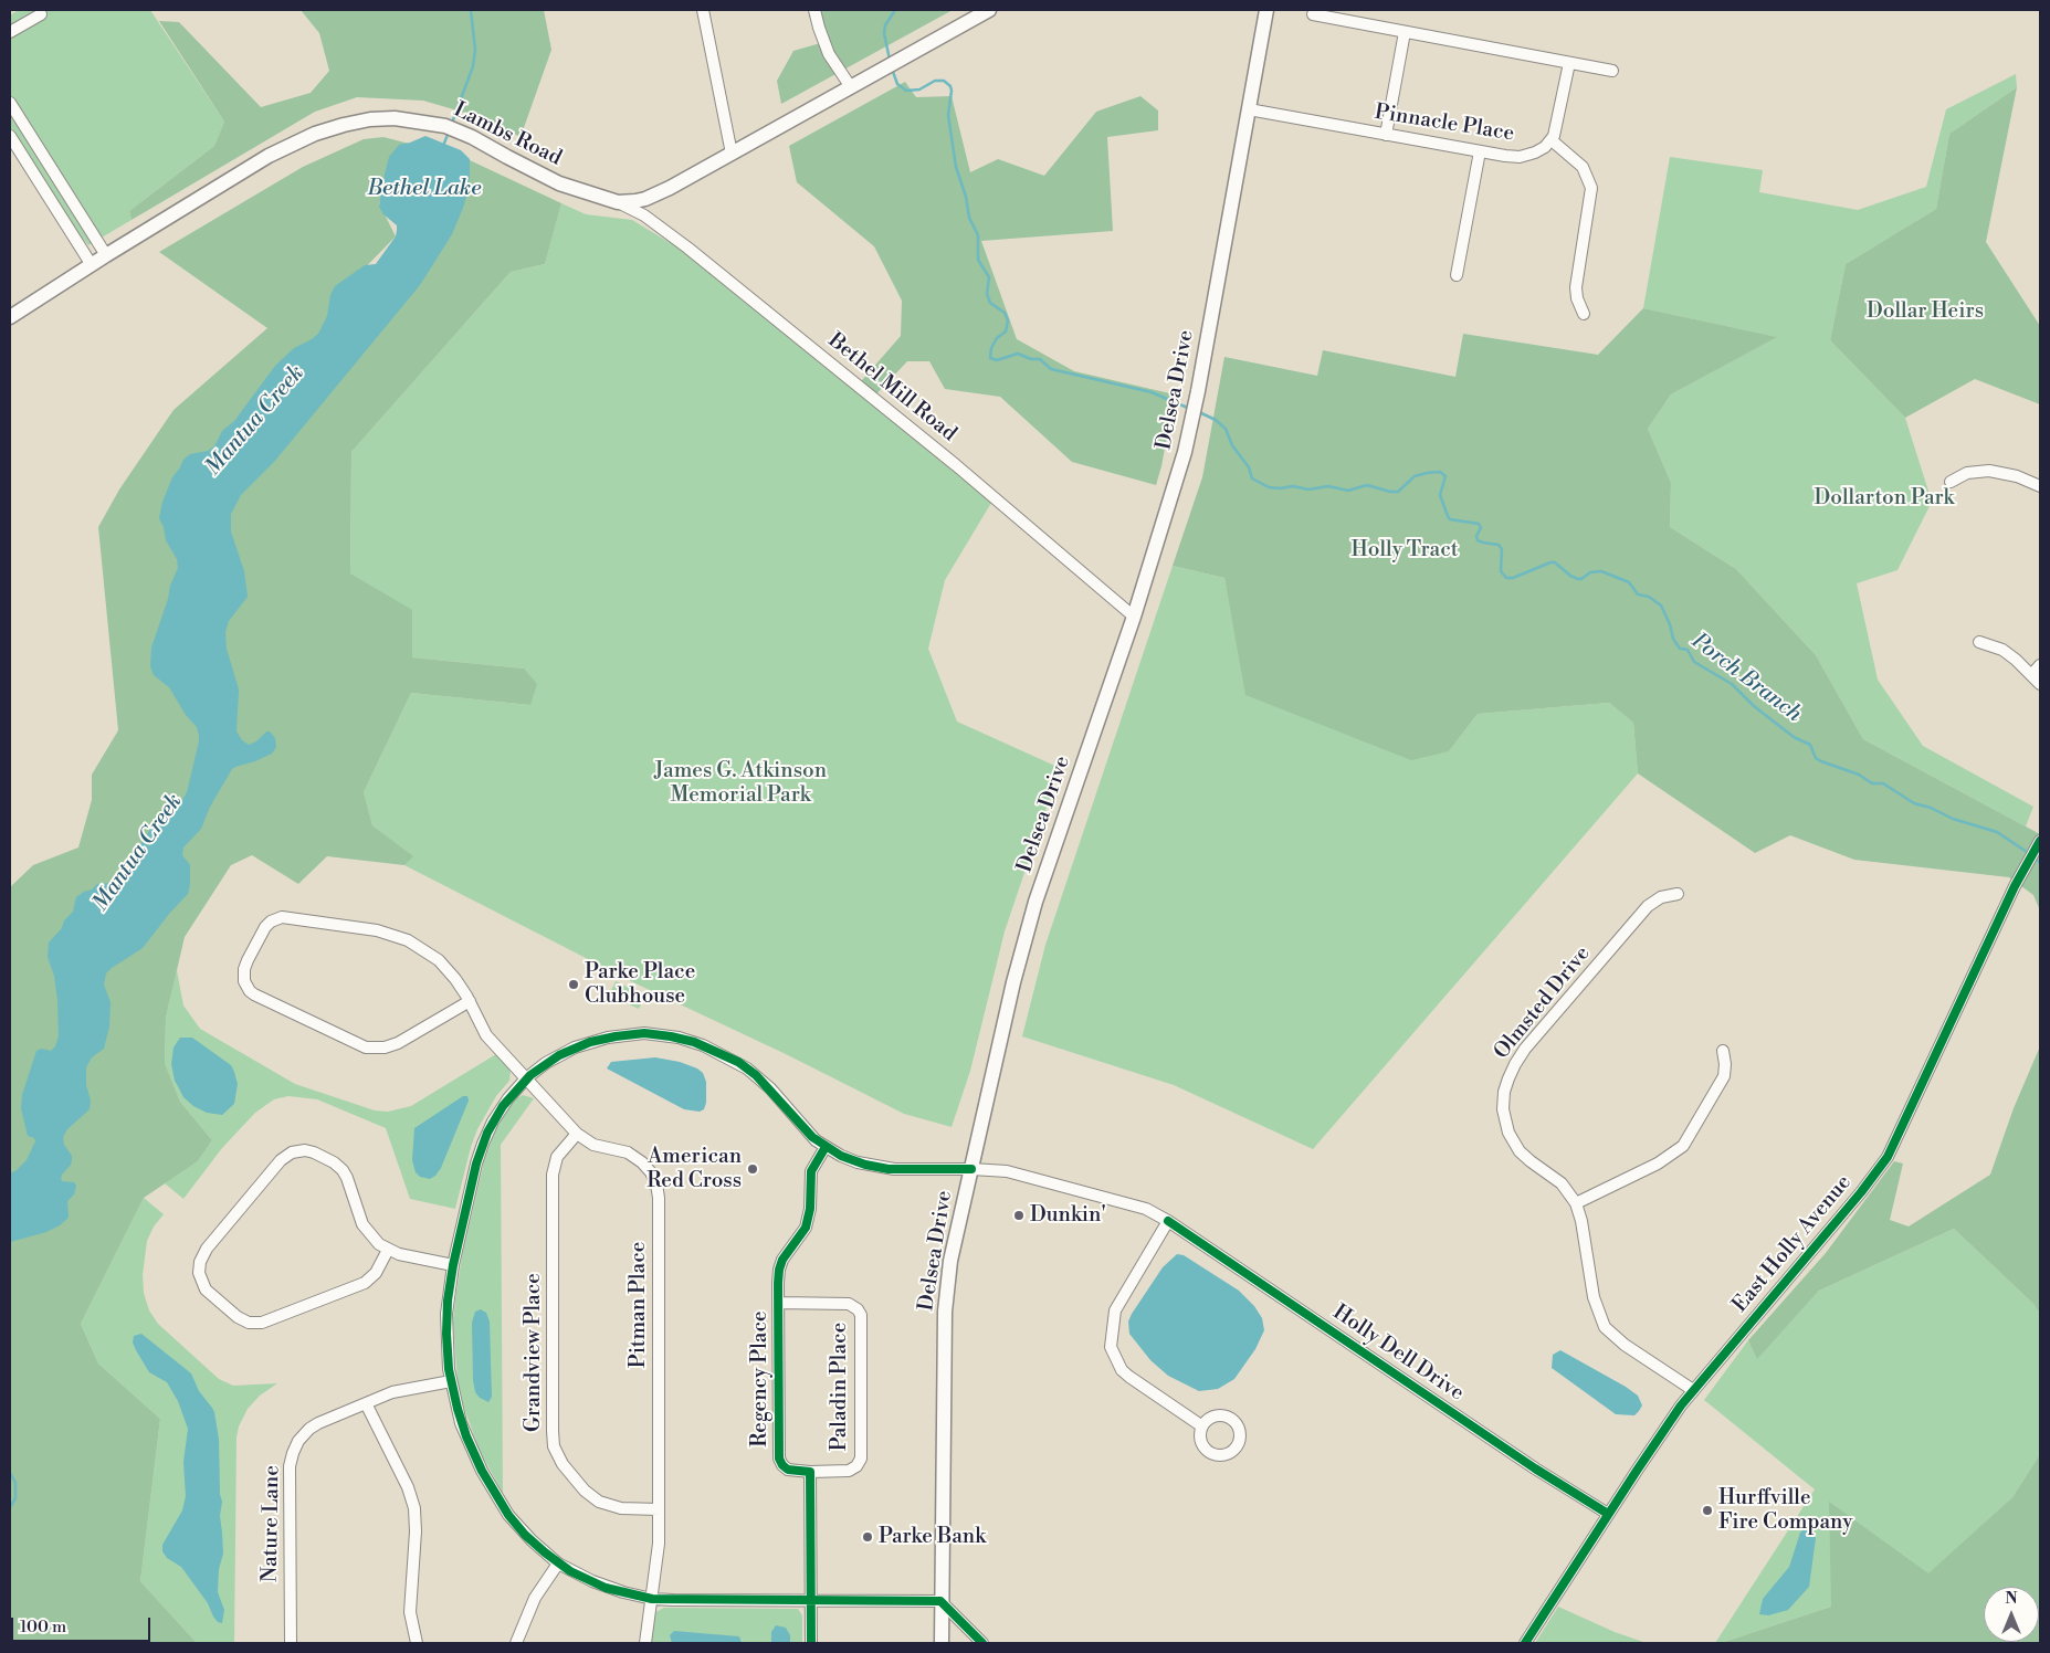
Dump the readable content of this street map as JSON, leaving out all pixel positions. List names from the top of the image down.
{
  "streets": {
    "main road": ["Lambs Road", "Delsea Drive"],
    "street": [
      "Pinnacle Place",
      "Bethel Mill Road",
      "Olmsted Drive",
      "East Holly Avenue",
      "Pitman Place",
      "Grandview Place",
      "Holly Dell Drive",
      "Regency Place",
      "Paladin Place",
      "Nature Lane"
    ]
  },
  "crossings": [
    ["Pinnacle Place", "Delsea Drive"],
    ["Lambs Road", "Bethel Mill Road"],
    ["Bethel Mill Road", "Delsea Drive"],
    ["Delsea Drive", "Holly Dell Drive"],
    ["Olmsted Drive", "East Holly Avenue"],
    ["East Holly Avenue", "Holly Dell Drive"],
    ["Pitman Place", "Grandview Place"],
    ["Pitman Place", "Holly Dell Drive"],
    ["Holly Dell Drive", "Regency Place"],
    ["Holly Dell Drive", "Nature Lane"],
    ["Regency Place", "Paladin Place"]
  ],
  "water": ["Bethel Lake", "Mantua Creek", "Porch Branch"],
  "parks": [
    "Dollar Heirs",
    "Dollarton Park",
    "Holly Tract",
    "James G. Atkinson Memorial Park"
  ],
  "places": [
    "Parke Place Clubhouse",
    "American Red Cross",
    "Dunkin'",
    "Hurffville Fire Company",
    "Parke Bank"
  ],
  "scale_bar": "100 m",
  "north": "top"
}
